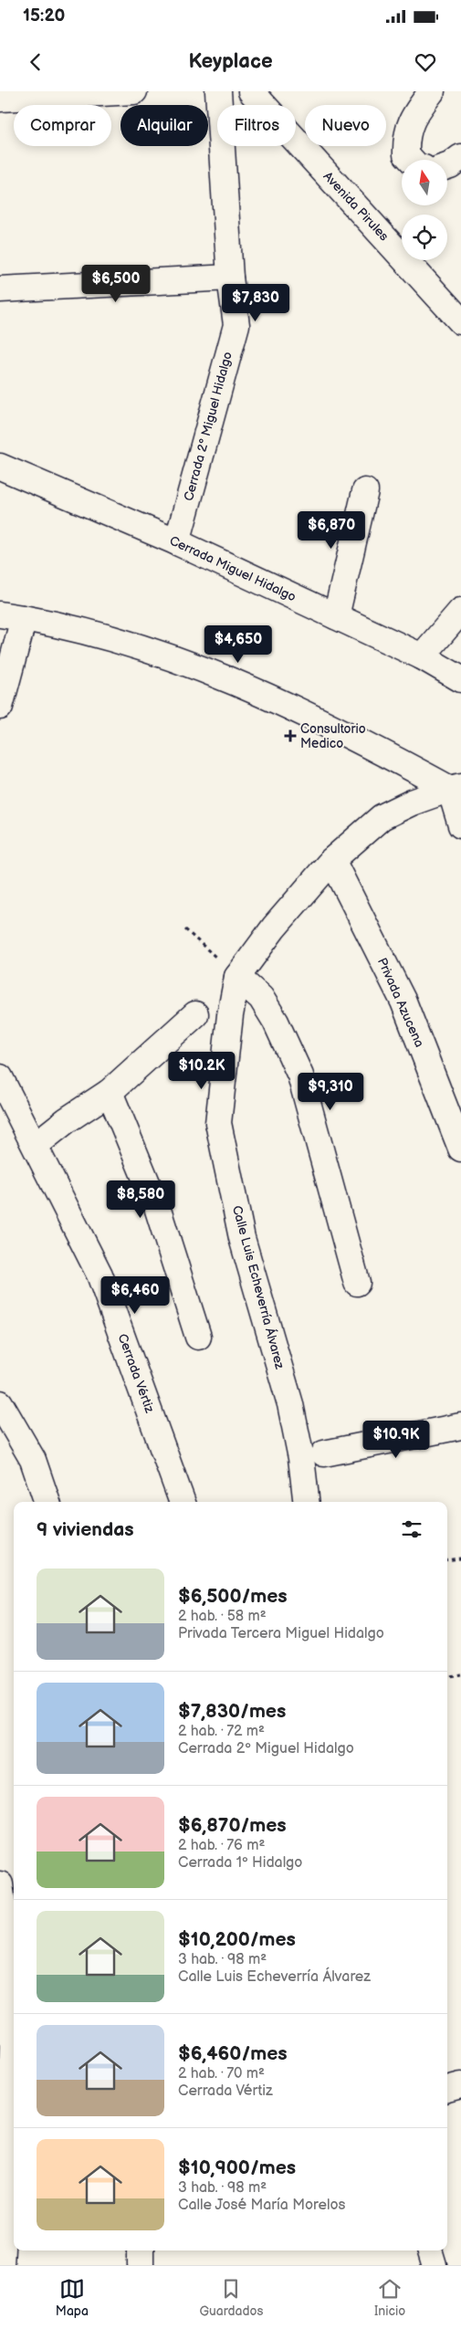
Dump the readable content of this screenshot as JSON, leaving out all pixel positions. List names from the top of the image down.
{
  "streets": {
    "street": [
      "Avenida Pirules",
      "Cerrada 2º Miguel Hidalgo",
      "Cerrada Miguel Hidalgo",
      "Privada Azucena",
      "Calle Luis Echeverría Álvarez",
      "Cerrada Vértiz"
    ]
  },
  "crossings": [
    ["Cerrada 2º Miguel Hidalgo", "Cerrada Miguel Hidalgo"],
    ["Privada Azucena", "Calle Luis Echeverría Álvarez"]
  ],
  "places": {
    "health": ["Consultorio Medico"]
  },
  "north": "top",
  "page": {
    "status": "15:20",
    "header": "Keyplace",
    "chip": [
      "Comprar",
      "Alquilar",
      "Filtros",
      "Nuevo"
    ],
    "price": [
      "$6,500",
      "$7,830",
      "$6,870",
      "$4,650",
      "$10.2K",
      "$9,310",
      "$8,580",
      "$6,460",
      "$10.9K"
    ],
    "heading": "9 viviendas",
    "list": [
      {
        "name": "$6,500/mes",
        "note": "2 hab. · 58 m² · Privada Tercera Miguel Hidalgo"
      },
      {
        "name": "$7,830/mes",
        "note": "2 hab. · 72 m² · Cerrada 2º Miguel Hidalgo"
      },
      {
        "name": "$6,870/mes",
        "note": "2 hab. · 76 m² · Cerrada 1º Hidalgo"
      },
      {
        "name": "$10,200/mes",
        "note": "3 hab. · 98 m² · Calle Luis Echeverría Álvarez"
      },
      {
        "name": "$6,460/mes",
        "note": "2 hab. · 70 m² · Cerrada Vértiz"
      },
      {
        "name": "$10,900/mes",
        "note": "3 hab. · 98 m² · Calle José María Morelos"
      }
    ],
    "tabs": ["Mapa", "Guardados", "Inicio"]
  }
}
